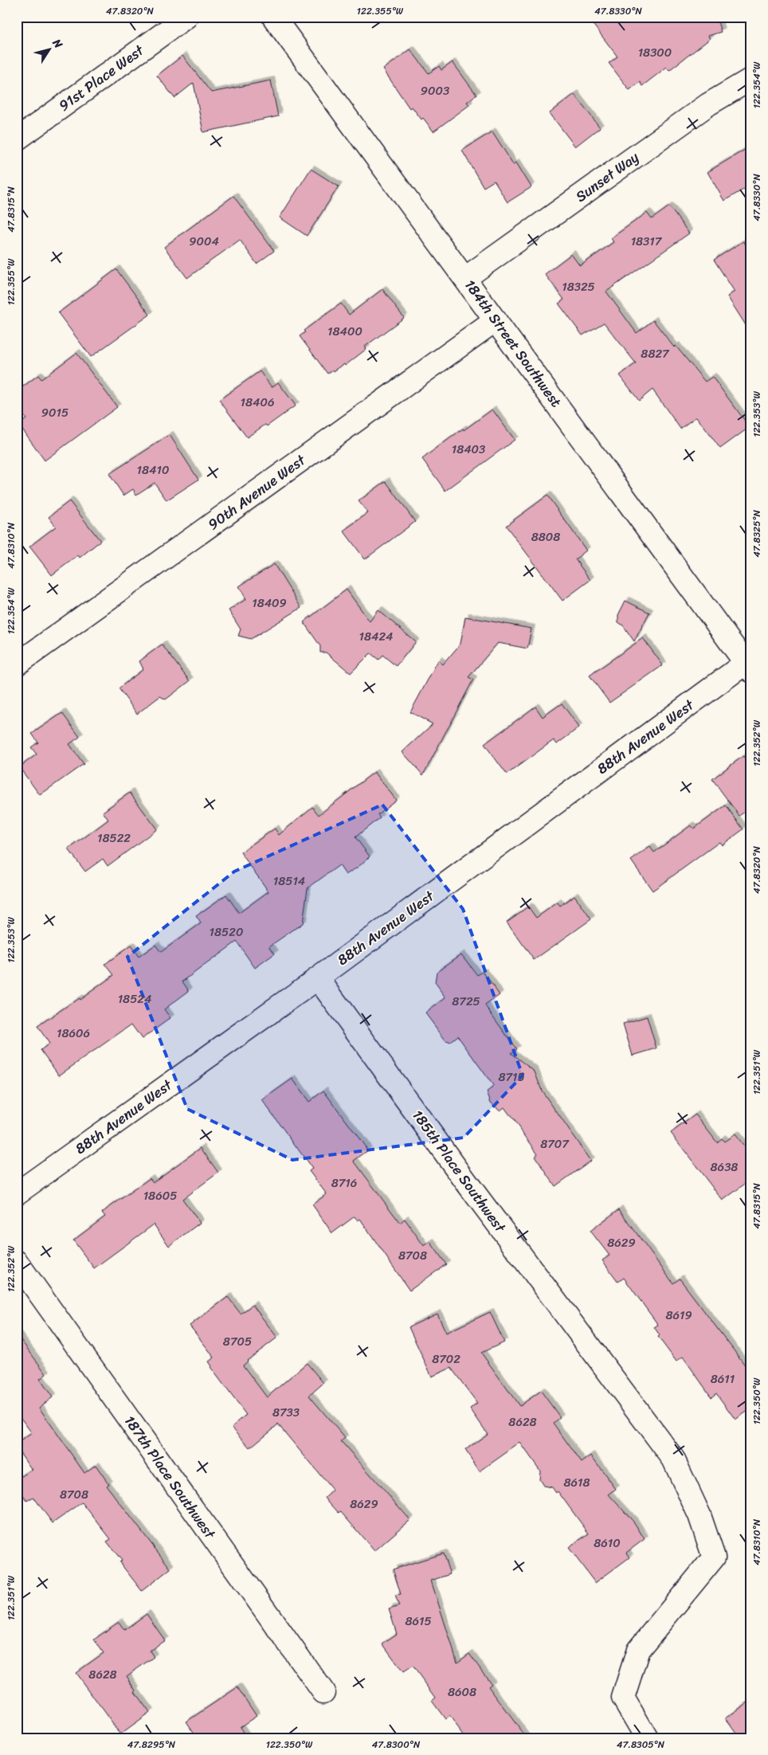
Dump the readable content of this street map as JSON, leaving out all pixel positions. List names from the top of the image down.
{
  "streets": {
    "street": [
      "91st Place West",
      "Sunset Way",
      "184th Street Southwest",
      "90th Avenue West",
      "88th Avenue West",
      "185th Place Southwest",
      "187th Place Southwest"
    ]
  },
  "crossings": [
    ["Sunset Way", "184th Street Southwest"],
    ["184th Street Southwest", "90th Avenue West"],
    ["184th Street Southwest", "88th Avenue West"],
    ["88th Avenue West", "185th Place Southwest"]
  ],
  "house_numbers": [
    "18300",
    "9003",
    "9004",
    "18317",
    "18325",
    "18400",
    "8827",
    "18406",
    "9015",
    "18403",
    "18410",
    "8808",
    "18409",
    "18424",
    "18522",
    "18514",
    "18520",
    "18524",
    "8725",
    "18606",
    "8715",
    "8707",
    "8638",
    "8716",
    "18605",
    "8629",
    "8708",
    "8619",
    "8705",
    "8702",
    "8611",
    "8733",
    "8628",
    "8618",
    "8708",
    "8629",
    "8610",
    "8615",
    "8628",
    "8608"
  ],
  "north": "top right",
  "coordinates": [
    "47.8320°N",
    "122.355°W",
    "47.8330°N",
    "122.354°W",
    "47.8315°N",
    "122.353°W",
    "47.8325°N",
    "47.8310°N",
    "122.352°W",
    "122.351°W",
    "122.350°W",
    "47.8295°N",
    "47.8300°N",
    "47.8305°N"
  ]
}
